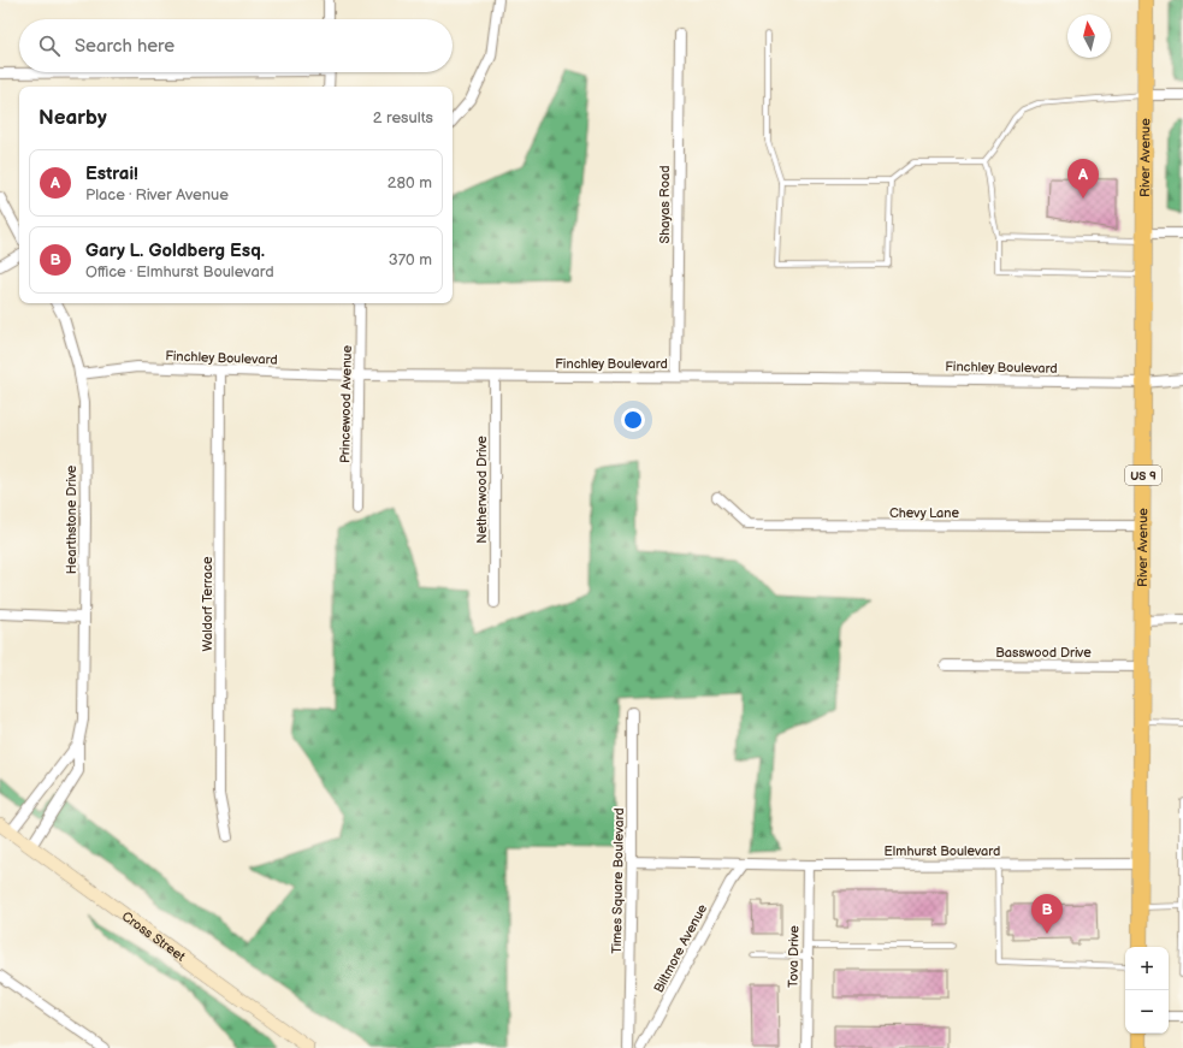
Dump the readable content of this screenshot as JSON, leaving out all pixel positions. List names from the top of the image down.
{
  "streets": {
    "highway": ["River Avenue", "US 9"],
    "main road": ["Cross Street"],
    "street": [
      "Shayas Road",
      "Finchley Boulevard",
      "Princewood Avenue",
      "Netherwood Drive",
      "Chevy Lane",
      "Hearthstone Drive",
      "Waldorf Terrace",
      "Basswood Drive",
      "Elmhurst Boulevard",
      "Times Square Boulevard",
      "Biltmore Avenue",
      "Tova Drive"
    ]
  },
  "crossings": [
    ["River Avenue", "Finchley Boulevard"],
    ["River Avenue", "Chevy Lane"],
    ["River Avenue", "Basswood Drive"],
    ["River Avenue", "Elmhurst Boulevard"],
    ["Shayas Road", "Finchley Boulevard"],
    ["Finchley Boulevard", "Princewood Avenue"],
    ["Finchley Boulevard", "Netherwood Drive"],
    ["Finchley Boulevard", "Hearthstone Drive"],
    ["Finchley Boulevard", "Waldorf Terrace"],
    ["Hearthstone Drive", "Cross Street"],
    ["Elmhurst Boulevard", "Times Square Boulevard"],
    ["Elmhurst Boulevard", "Biltmore Avenue"],
    ["Elmhurst Boulevard", "Tova Drive"]
  ],
  "north": "top",
  "page": {
    "search": "Search here",
    "heading": ["Nearby", "2 results"],
    "list": [
      {
        "mark": "A",
        "name": "Estrai!",
        "note": "Place · River Avenue",
        "value": "280 m"
      },
      {
        "mark": "B",
        "name": "Gary L. Goldberg Esq.",
        "note": "Office · Elmhurst Boulevard",
        "value": "370 m"
      }
    ],
    "pins": ["A", "B"],
    "map_buttons": ["+", "−"]
  }
}
